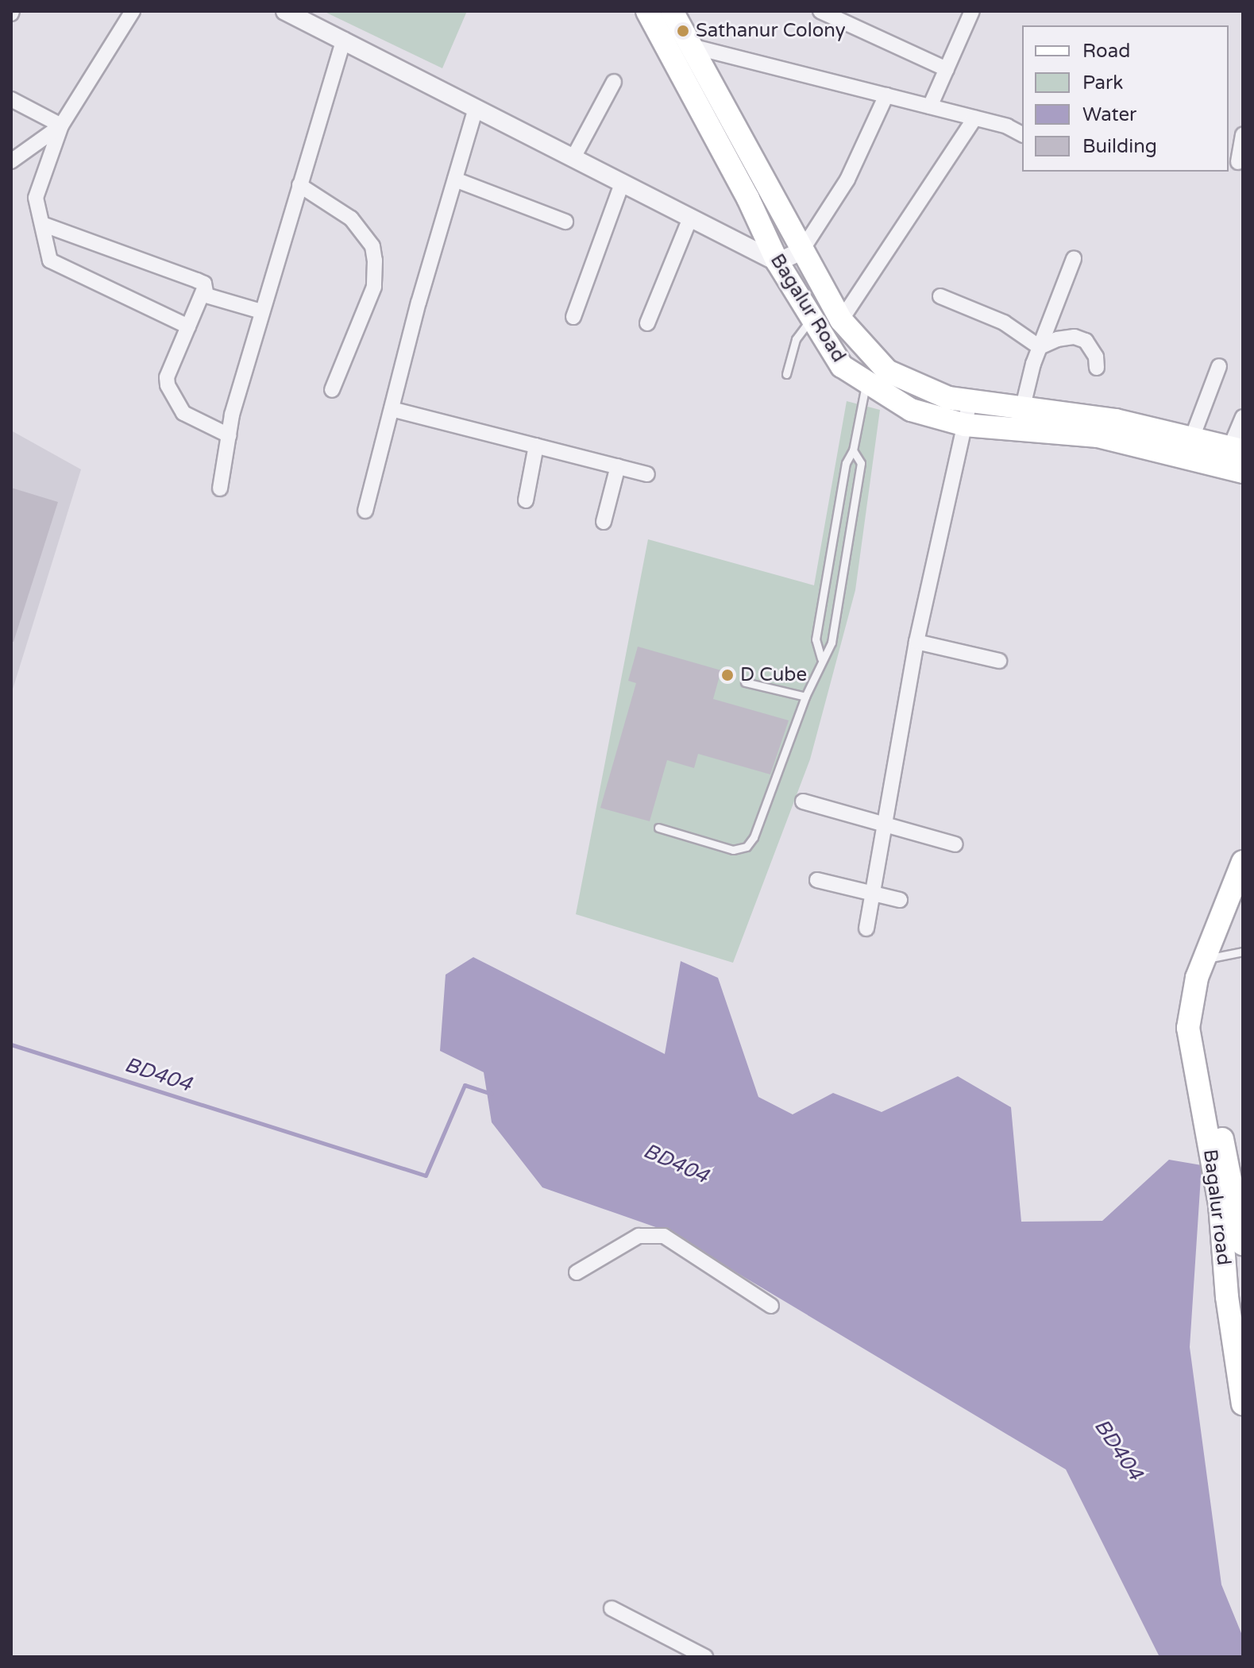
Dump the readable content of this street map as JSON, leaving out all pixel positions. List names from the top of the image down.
{
  "streets": {
    "main road": ["Bagalur Road", "Bagalur road"]
  },
  "crossings": [
    ["Bagalur Road", "Bagalur road"]
  ],
  "water": ["BD404"],
  "places": ["Sathanur Colony", "D Cube"],
  "legend": [
    "Road",
    "Park",
    "Water",
    "Building"
  ]
}
